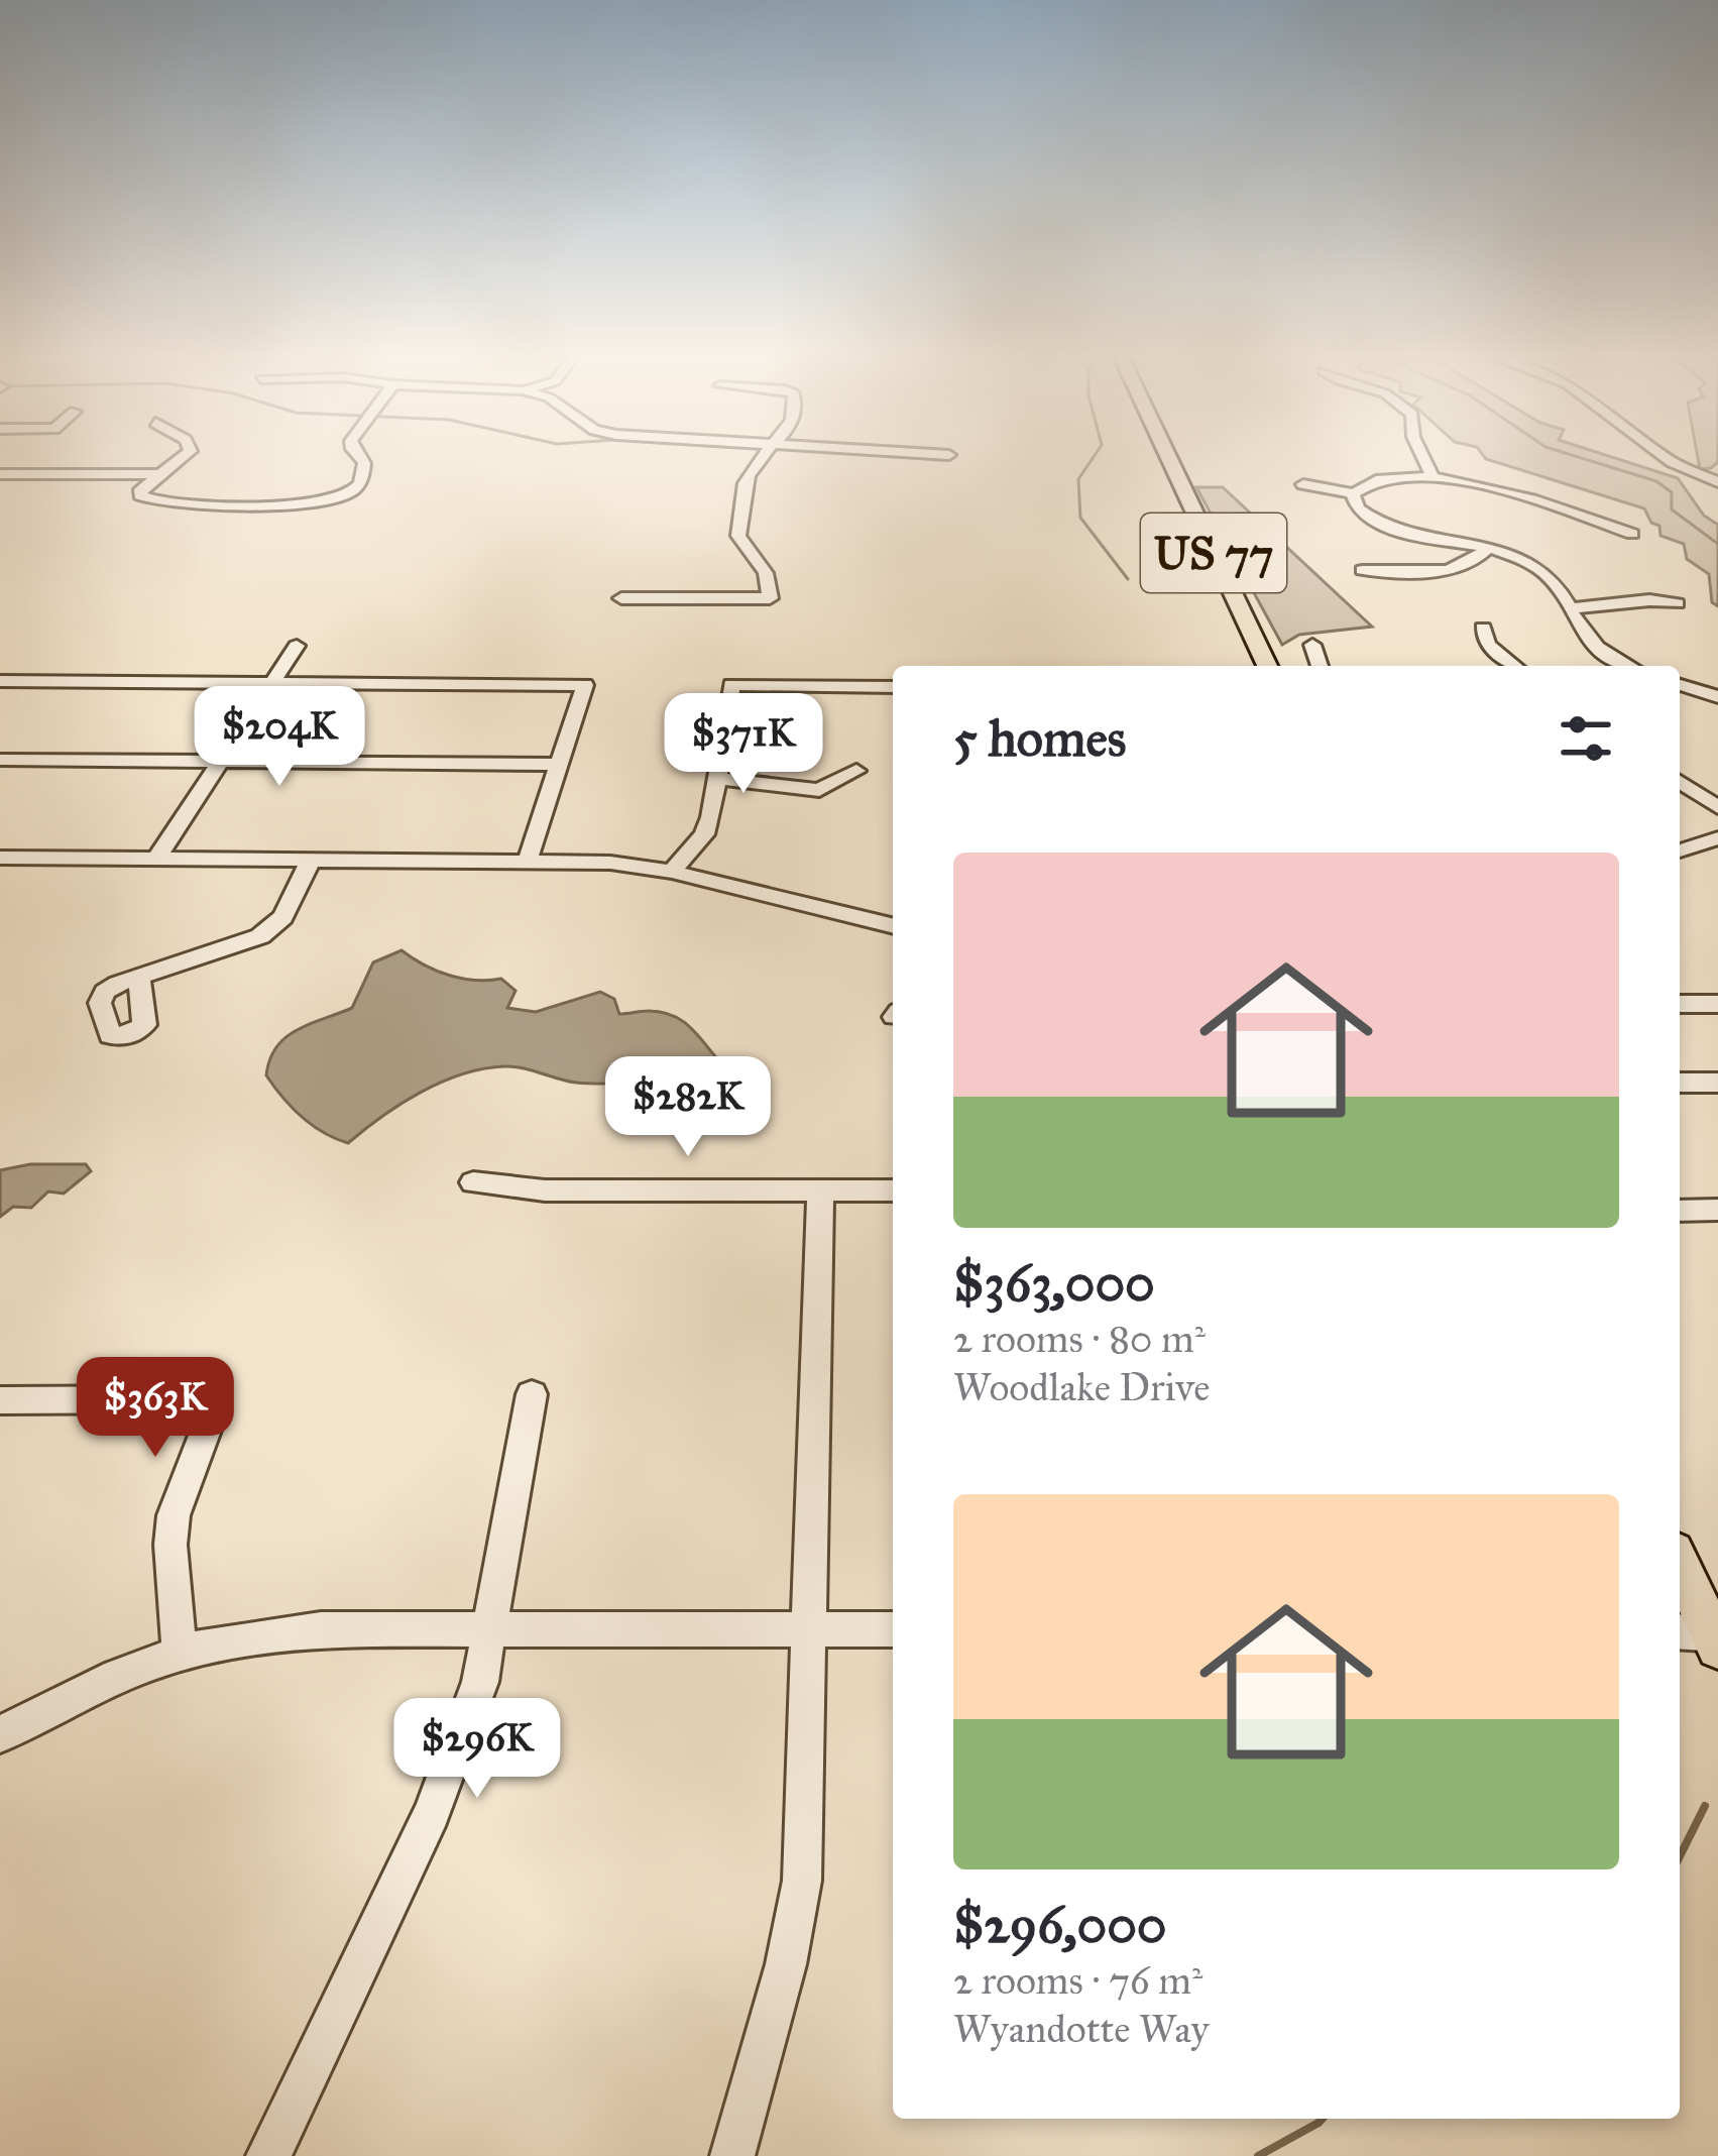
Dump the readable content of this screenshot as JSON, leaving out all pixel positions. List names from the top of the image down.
{
  "streets": {
    "main road": ["US 77"]
  },
  "page": {
    "heading": "5 homes",
    "price": [
      "$204K",
      "$371K",
      "$282K",
      "$363K",
      "$296K"
    ],
    "list": [
      {
        "name": "$363,000",
        "note": "2 rooms · 80 m² · Woodlake Drive"
      },
      {
        "name": "$296,000",
        "note": "2 rooms · 76 m² · Wyandotte Way"
      }
    ]
  }
}
